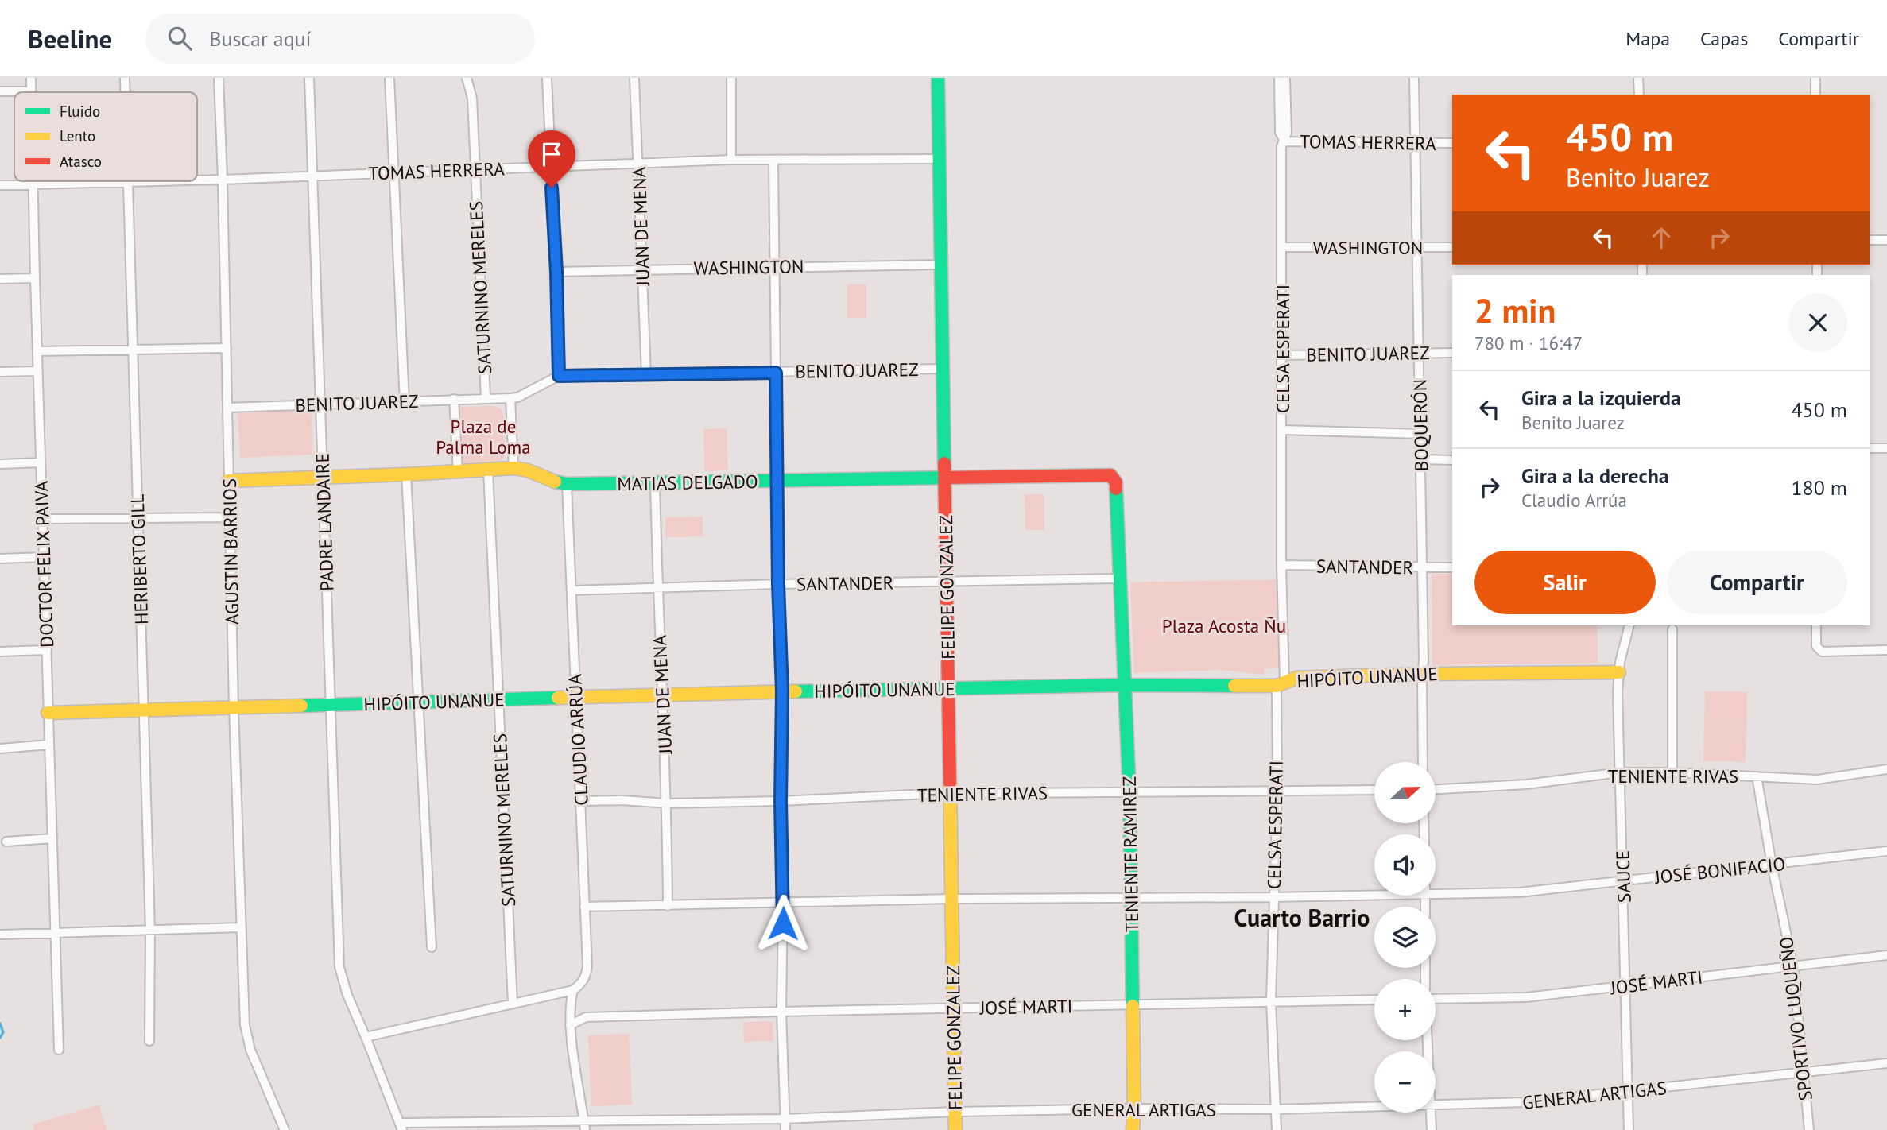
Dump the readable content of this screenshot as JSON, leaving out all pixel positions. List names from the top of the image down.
{
  "streets": {
    "street": [
      "TOMAS HERRERA",
      "JUAN DE MENA",
      "WASHINGTON",
      "SATURNINO MERELES",
      "CELSA ESPERATI",
      "BENITO JUAREZ",
      "BOQUERÓN",
      "MATIAS DELGADO",
      "PADRE LANDAIRE",
      "AGUSTIN BARRIOS",
      "HERIBERTO GILL",
      "DOCTOR FELIX PAIVA",
      "SANTANDER",
      "FELIPE GONZALEZ",
      "HIPÓITO UNANUE",
      "CLAUDIO ARRÚA",
      "TENIENTE RIVAS",
      "TENIENTE RAMIREZ",
      "JOSÉ BONIFACIO",
      "SAUCE",
      "JOSÉ MARTI",
      "SPORTIVO LUQUEÑO",
      "GENERAL ARTIGAS"
    ]
  },
  "crossings": [
    ["TOMAS HERRERA", "JUAN DE MENA"],
    ["TOMAS HERRERA", "SATURNINO MERELES"],
    ["TOMAS HERRERA", "CELSA ESPERATI"],
    ["TOMAS HERRERA", "BOQUERÓN"],
    ["TOMAS HERRERA", "PADRE LANDAIRE"],
    ["TOMAS HERRERA", "AGUSTIN BARRIOS"],
    ["TOMAS HERRERA", "HERIBERTO GILL"],
    ["TOMAS HERRERA", "DOCTOR FELIX PAIVA"],
    ["TOMAS HERRERA", "FELIPE GONZALEZ"],
    ["JUAN DE MENA", "WASHINGTON"],
    ["JUAN DE MENA", "BENITO JUAREZ"],
    ["JUAN DE MENA", "MATIAS DELGADO"],
    ["JUAN DE MENA", "SANTANDER"],
    ["JUAN DE MENA", "HIPÓITO UNANUE"],
    ["JUAN DE MENA", "TENIENTE RIVAS"],
    ["JUAN DE MENA", "JOSÉ BONIFACIO"],
    ["WASHINGTON", "CELSA ESPERATI"],
    ["WASHINGTON", "BOQUERÓN"],
    ["WASHINGTON", "FELIPE GONZALEZ"],
    ["SATURNINO MERELES", "BENITO JUAREZ"],
    ["SATURNINO MERELES", "MATIAS DELGADO"],
    ["SATURNINO MERELES", "HIPÓITO UNANUE"],
    ["CELSA ESPERATI", "BENITO JUAREZ"],
    ["CELSA ESPERATI", "SANTANDER"],
    ["CELSA ESPERATI", "HIPÓITO UNANUE"],
    ["CELSA ESPERATI", "TENIENTE RIVAS"],
    ["CELSA ESPERATI", "JOSÉ BONIFACIO"],
    ["CELSA ESPERATI", "JOSÉ MARTI"],
    ["CELSA ESPERATI", "GENERAL ARTIGAS"],
    ["BENITO JUAREZ", "BOQUERÓN"],
    ["BENITO JUAREZ", "PADRE LANDAIRE"],
    ["BENITO JUAREZ", "AGUSTIN BARRIOS"],
    ["BENITO JUAREZ", "FELIPE GONZALEZ"],
    ["BOQUERÓN", "SANTANDER"],
    ["BOQUERÓN", "HIPÓITO UNANUE"],
    ["MATIAS DELGADO", "PADRE LANDAIRE"],
    ["MATIAS DELGADO", "AGUSTIN BARRIOS"],
    ["MATIAS DELGADO", "SANTANDER"],
    ["MATIAS DELGADO", "FELIPE GONZALEZ"],
    ["MATIAS DELGADO", "CLAUDIO ARRÚA"],
    ["MATIAS DELGADO", "TENIENTE RAMIREZ"],
    ["PADRE LANDAIRE", "HIPÓITO UNANUE"],
    ["PADRE LANDAIRE", "GENERAL ARTIGAS"],
    ["AGUSTIN BARRIOS", "HIPÓITO UNANUE"],
    ["HERIBERTO GILL", "HIPÓITO UNANUE"],
    ["DOCTOR FELIX PAIVA", "HIPÓITO UNANUE"],
    ["SANTANDER", "FELIPE GONZALEZ"],
    ["SANTANDER", "CLAUDIO ARRÚA"],
    ["SANTANDER", "TENIENTE RAMIREZ"],
    ["FELIPE GONZALEZ", "HIPÓITO UNANUE"],
    ["FELIPE GONZALEZ", "TENIENTE RIVAS"],
    ["FELIPE GONZALEZ", "JOSÉ BONIFACIO"],
    ["FELIPE GONZALEZ", "JOSÉ MARTI"],
    ["FELIPE GONZALEZ", "GENERAL ARTIGAS"],
    ["HIPÓITO UNANUE", "CLAUDIO ARRÚA"],
    ["HIPÓITO UNANUE", "TENIENTE RAMIREZ"],
    ["HIPÓITO UNANUE", "SAUCE"],
    ["CLAUDIO ARRÚA", "TENIENTE RIVAS"],
    ["CLAUDIO ARRÚA", "JOSÉ BONIFACIO"],
    ["TENIENTE RIVAS", "TENIENTE RAMIREZ"],
    ["TENIENTE RIVAS", "SAUCE"],
    ["TENIENTE RIVAS", "SPORTIVO LUQUEÑO"],
    ["TENIENTE RAMIREZ", "JOSÉ BONIFACIO"],
    ["TENIENTE RAMIREZ", "JOSÉ MARTI"],
    ["TENIENTE RAMIREZ", "GENERAL ARTIGAS"],
    ["JOSÉ BONIFACIO", "SAUCE"],
    ["JOSÉ BONIFACIO", "SPORTIVO LUQUEÑO"],
    ["SAUCE", "JOSÉ MARTI"],
    ["SAUCE", "GENERAL ARTIGAS"],
    ["JOSÉ MARTI", "SPORTIVO LUQUEÑO"],
    ["SPORTIVO LUQUEÑO", "GENERAL ARTIGAS"]
  ],
  "districts": ["Cuarto Barrio"],
  "parks": ["Plaza de Palma Loma", "Plaza Acosta Ñu"],
  "legend": ["Fluido", "Lento", "Atasco"],
  "north": "right",
  "page": {
    "header": "Beeline",
    "search": "Buscar aquí",
    "nav": ["Mapa", "Capas", "Compartir"],
    "turn": ["450 m", "Benito Juarez"],
    "heading": ["2 min", "780 m · 16:47"],
    "list": [
      {
        "name": "Gira a la izquierda",
        "note": "Benito Juarez",
        "value": "450 m"
      },
      {
        "name": "Gira a la derecha",
        "note": "Claudio Arrúa",
        "value": "180 m"
      }
    ],
    "buttons": ["Salir", "Compartir"],
    "map_buttons": ["+", "−"]
  }
}
